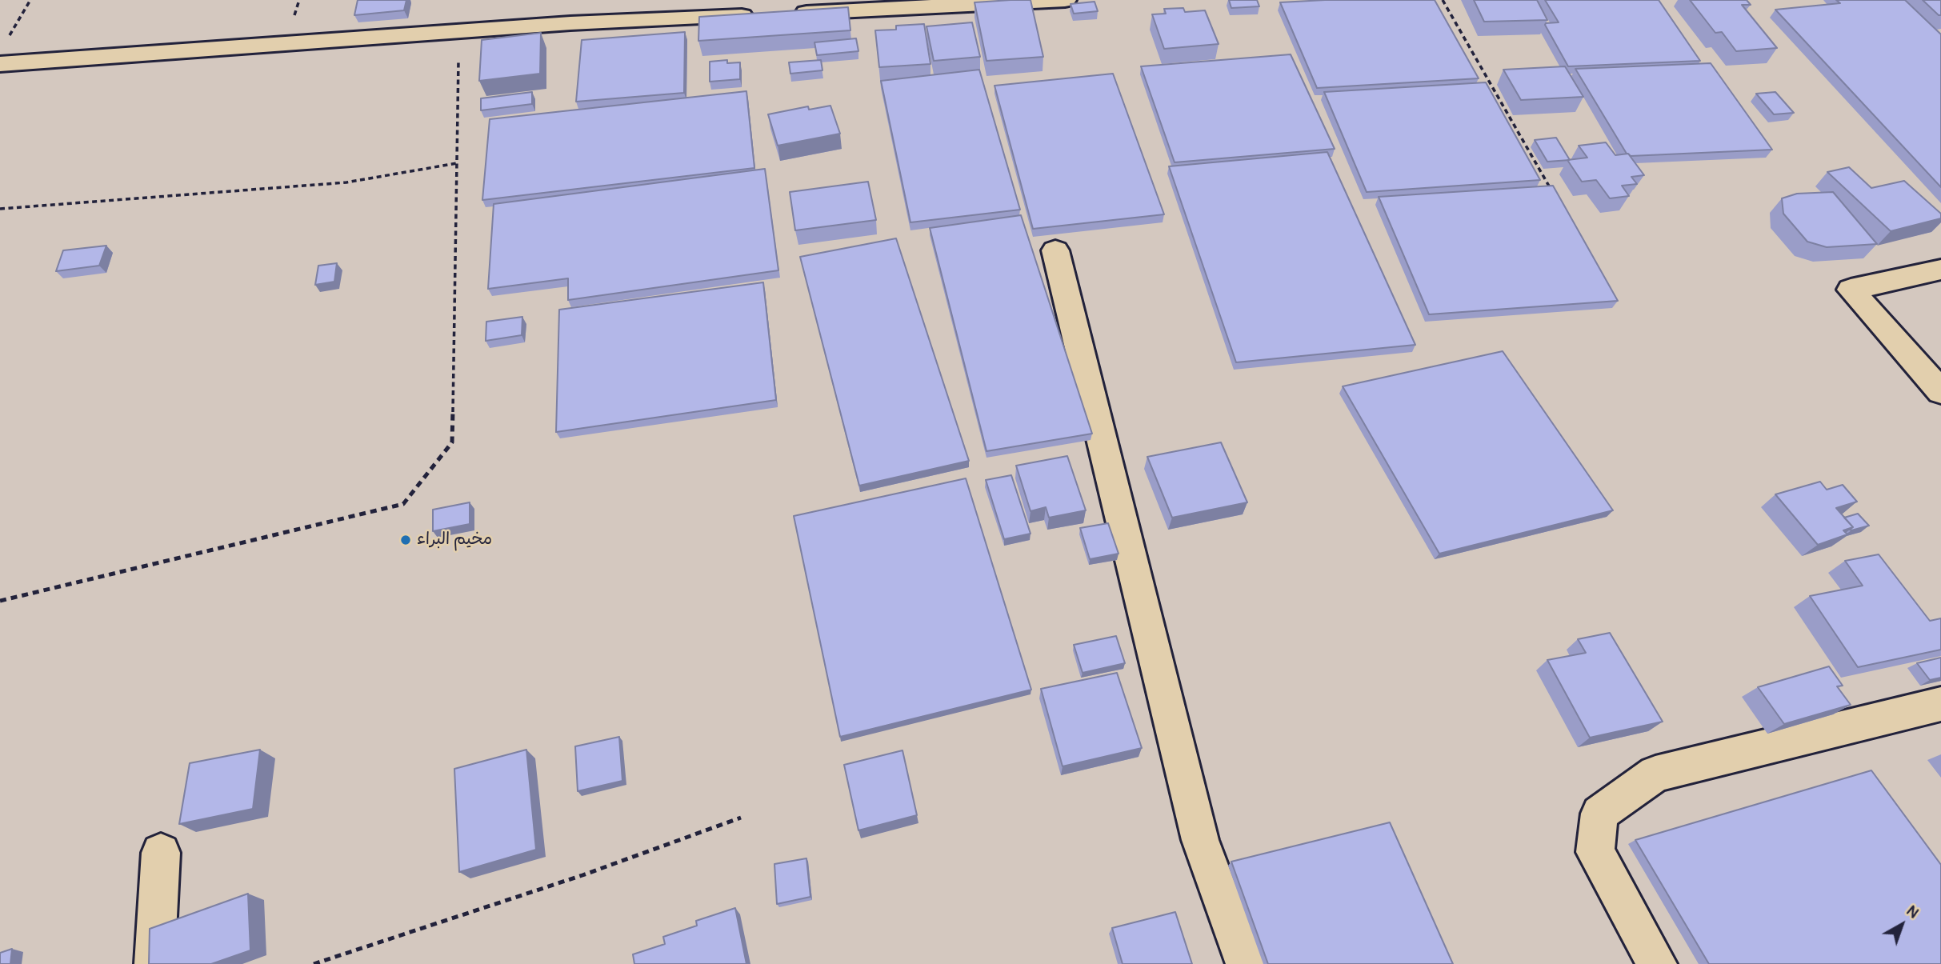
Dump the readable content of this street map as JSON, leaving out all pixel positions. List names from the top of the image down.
{
  "places": ["مخيم البراء"],
  "north": "top right"
}
